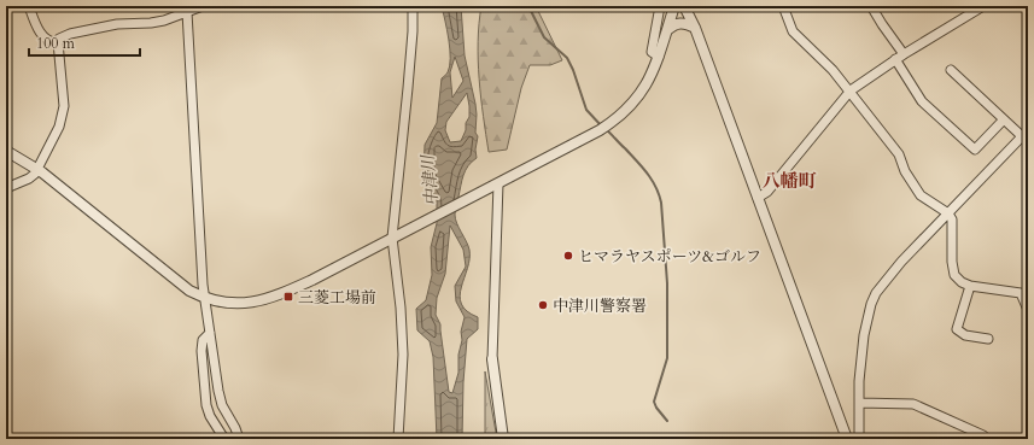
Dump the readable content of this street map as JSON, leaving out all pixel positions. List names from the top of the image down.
{
  "districts": ["八幡町"],
  "water": ["中津川"],
  "places": {
    "other": ["ヒマラヤスポーツ&ゴルフ", "中津川警察署"],
    "transit": ["三菱工場前"]
  },
  "scale_bar": "100 m"
}
